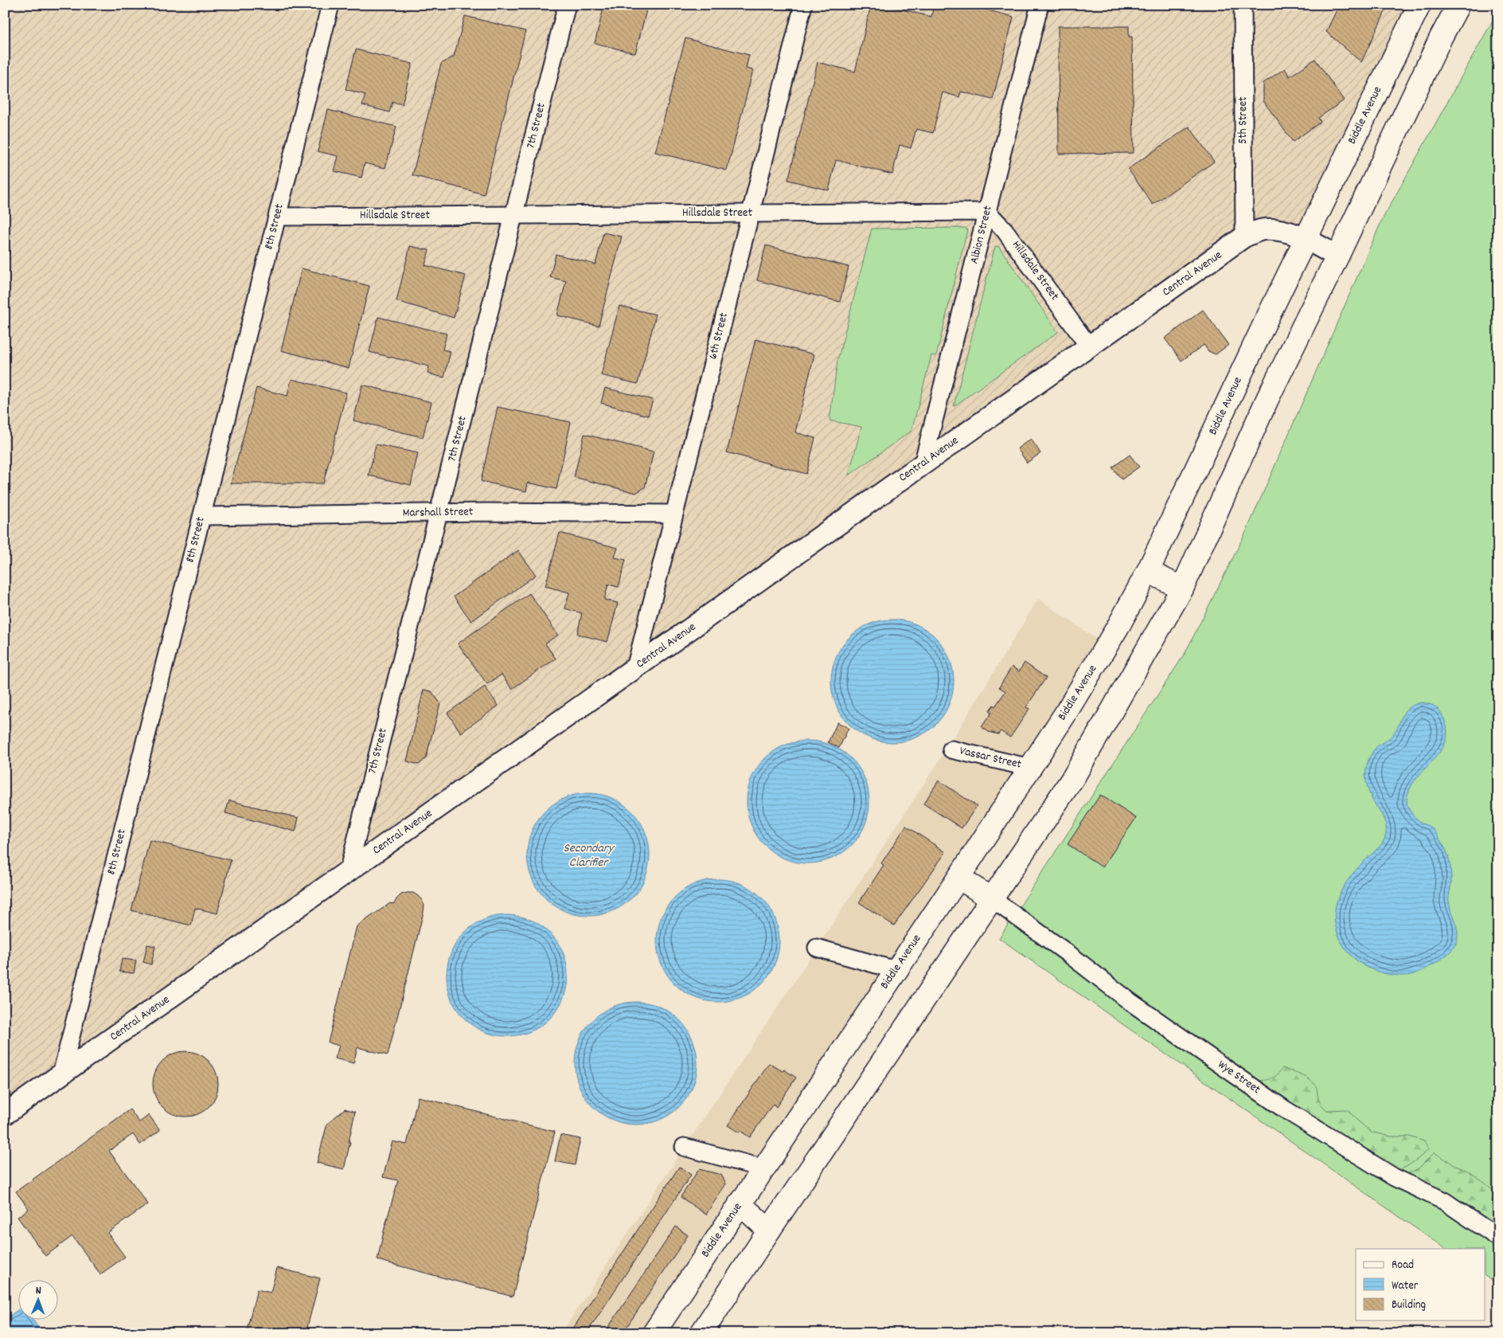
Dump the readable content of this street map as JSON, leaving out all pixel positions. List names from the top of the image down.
{
  "streets": {
    "main road": ["Biddle Avenue"],
    "street": [
      "5th Street",
      "7th Street",
      "Hillsdale Street",
      "8th Street",
      "Albion Street",
      "Central Avenue",
      "6th Street",
      "Marshall Street",
      "Vassar Street",
      "Wye Street"
    ]
  },
  "crossings": [
    ["Biddle Avenue", "Central Avenue"],
    ["Biddle Avenue", "Vassar Street"],
    ["5th Street", "Central Avenue"],
    ["7th Street", "Hillsdale Street"],
    ["7th Street", "Central Avenue"],
    ["7th Street", "Marshall Street"],
    ["Hillsdale Street", "8th Street"],
    ["Hillsdale Street", "Albion Street"],
    ["Hillsdale Street", "Central Avenue"],
    ["Hillsdale Street", "6th Street"],
    ["8th Street", "Central Avenue"],
    ["8th Street", "Marshall Street"],
    ["Albion Street", "Central Avenue"],
    ["Central Avenue", "6th Street"],
    ["6th Street", "Marshall Street"]
  ],
  "water": ["Secondary Clarifier"],
  "legend": ["Road", "Water", "Building"],
  "north": "top"
}
